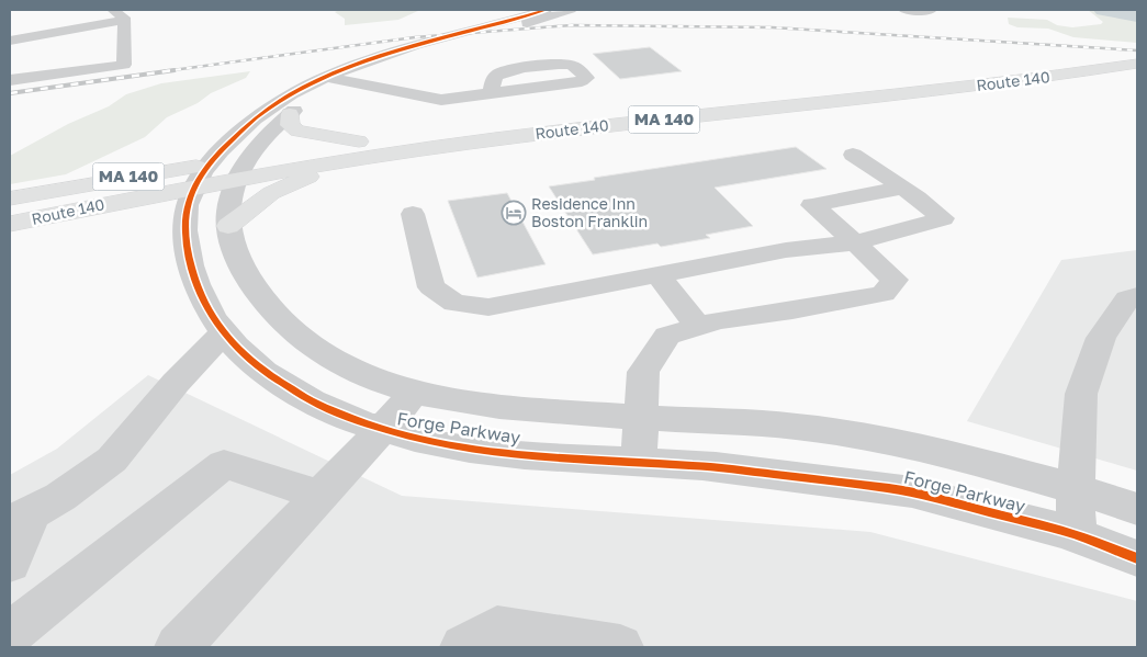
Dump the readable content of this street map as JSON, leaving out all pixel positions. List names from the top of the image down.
{
  "streets": {
    "main road": ["Route 140", "MA 140"],
    "street": ["Forge Parkway"]
  },
  "crossings": [
    ["Route 140", "Forge Parkway"]
  ],
  "places": {
    "hotel": ["Residence Inn Boston Franklin"]
  }
}
